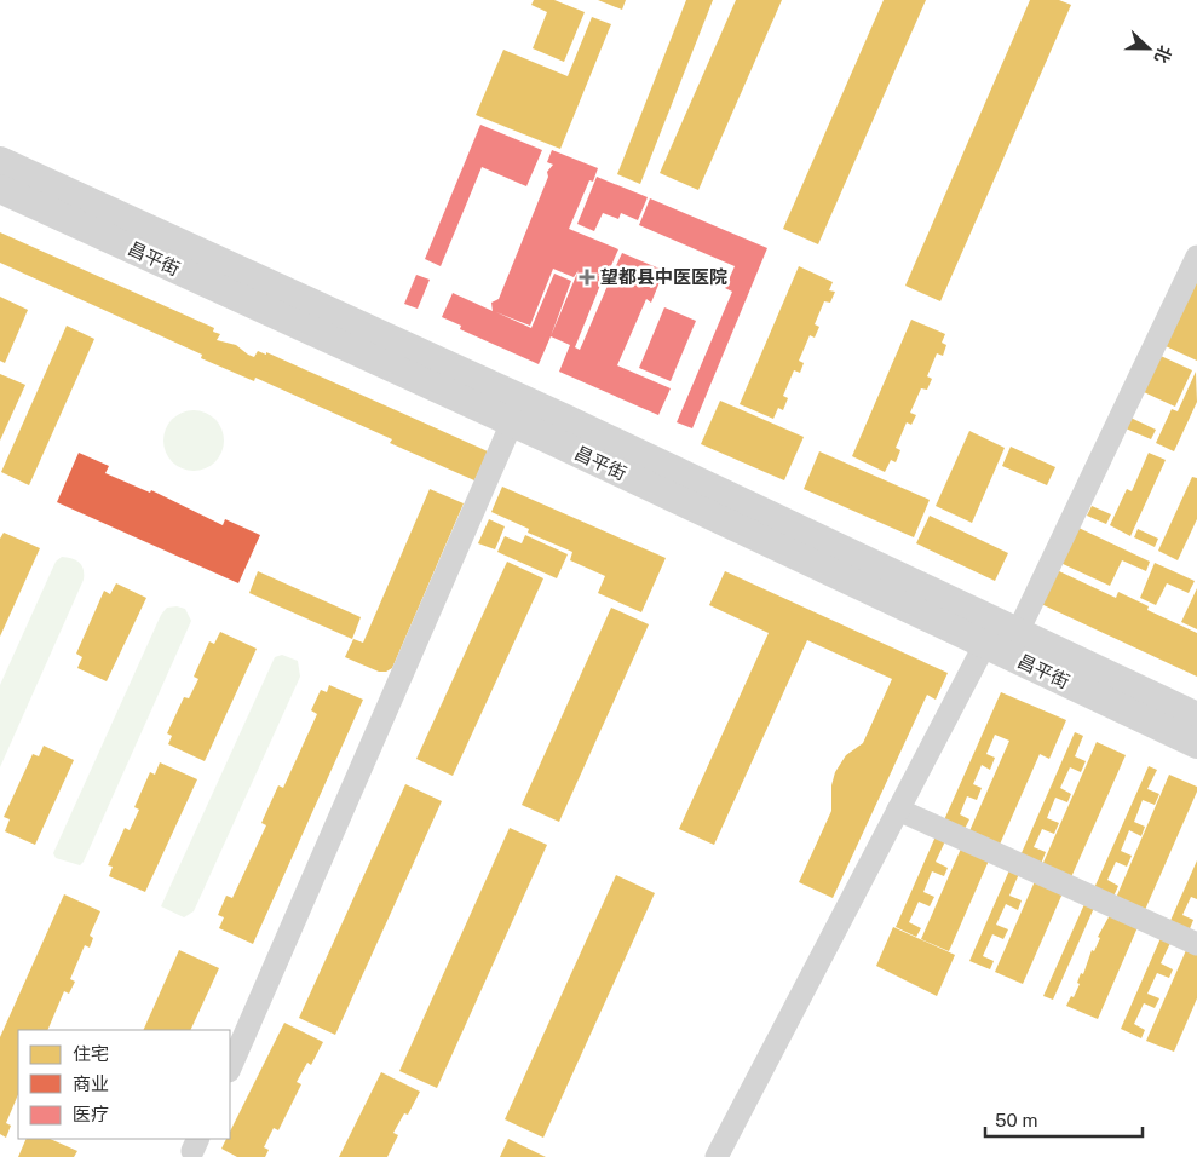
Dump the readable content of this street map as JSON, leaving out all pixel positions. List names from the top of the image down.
{
  "streets": {
    "street": ["昌平街"]
  },
  "places": {
    "health": ["望都县中医医院"]
  },
  "legend": ["住宅", "商业", "医疗"],
  "scale_bar": "50 m",
  "north": "right"
}
